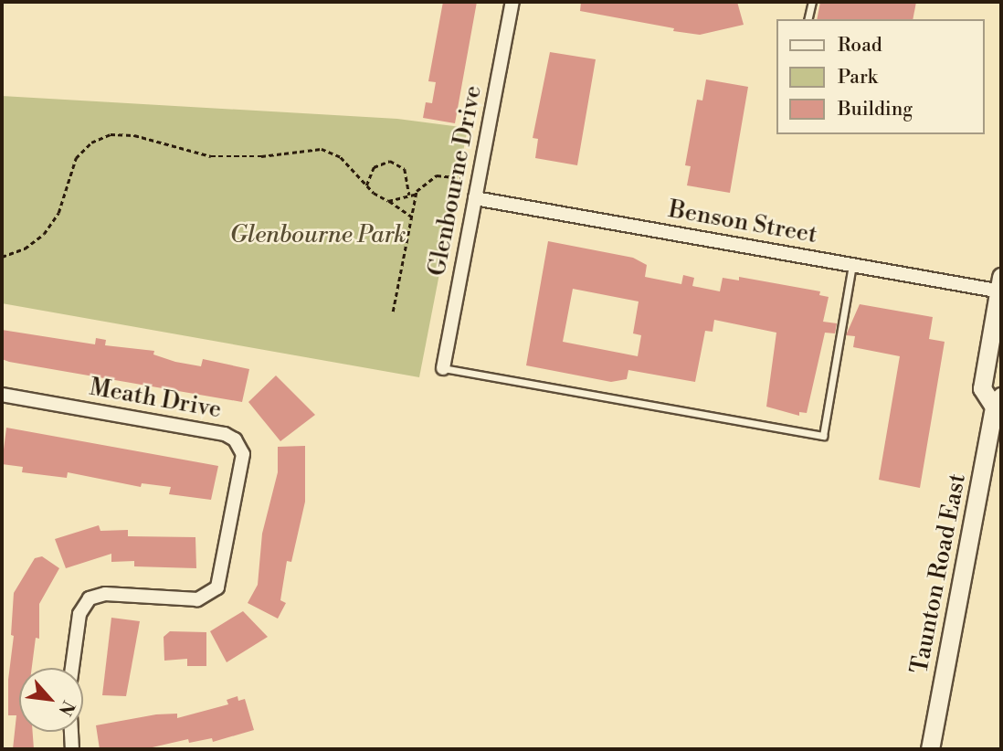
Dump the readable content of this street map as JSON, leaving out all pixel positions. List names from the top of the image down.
{
  "streets": {
    "main road": ["Taunton Road East"],
    "street": ["Glenbourne Drive", "Benson Street", "Meath Drive"]
  },
  "crossings": [
    ["Glenbourne Drive", "Benson Street"],
    ["Benson Street", "Taunton Road East"]
  ],
  "parks": ["Glenbourne Park"],
  "legend": ["Road", "Park", "Building"],
  "north": "bottom right"
}
